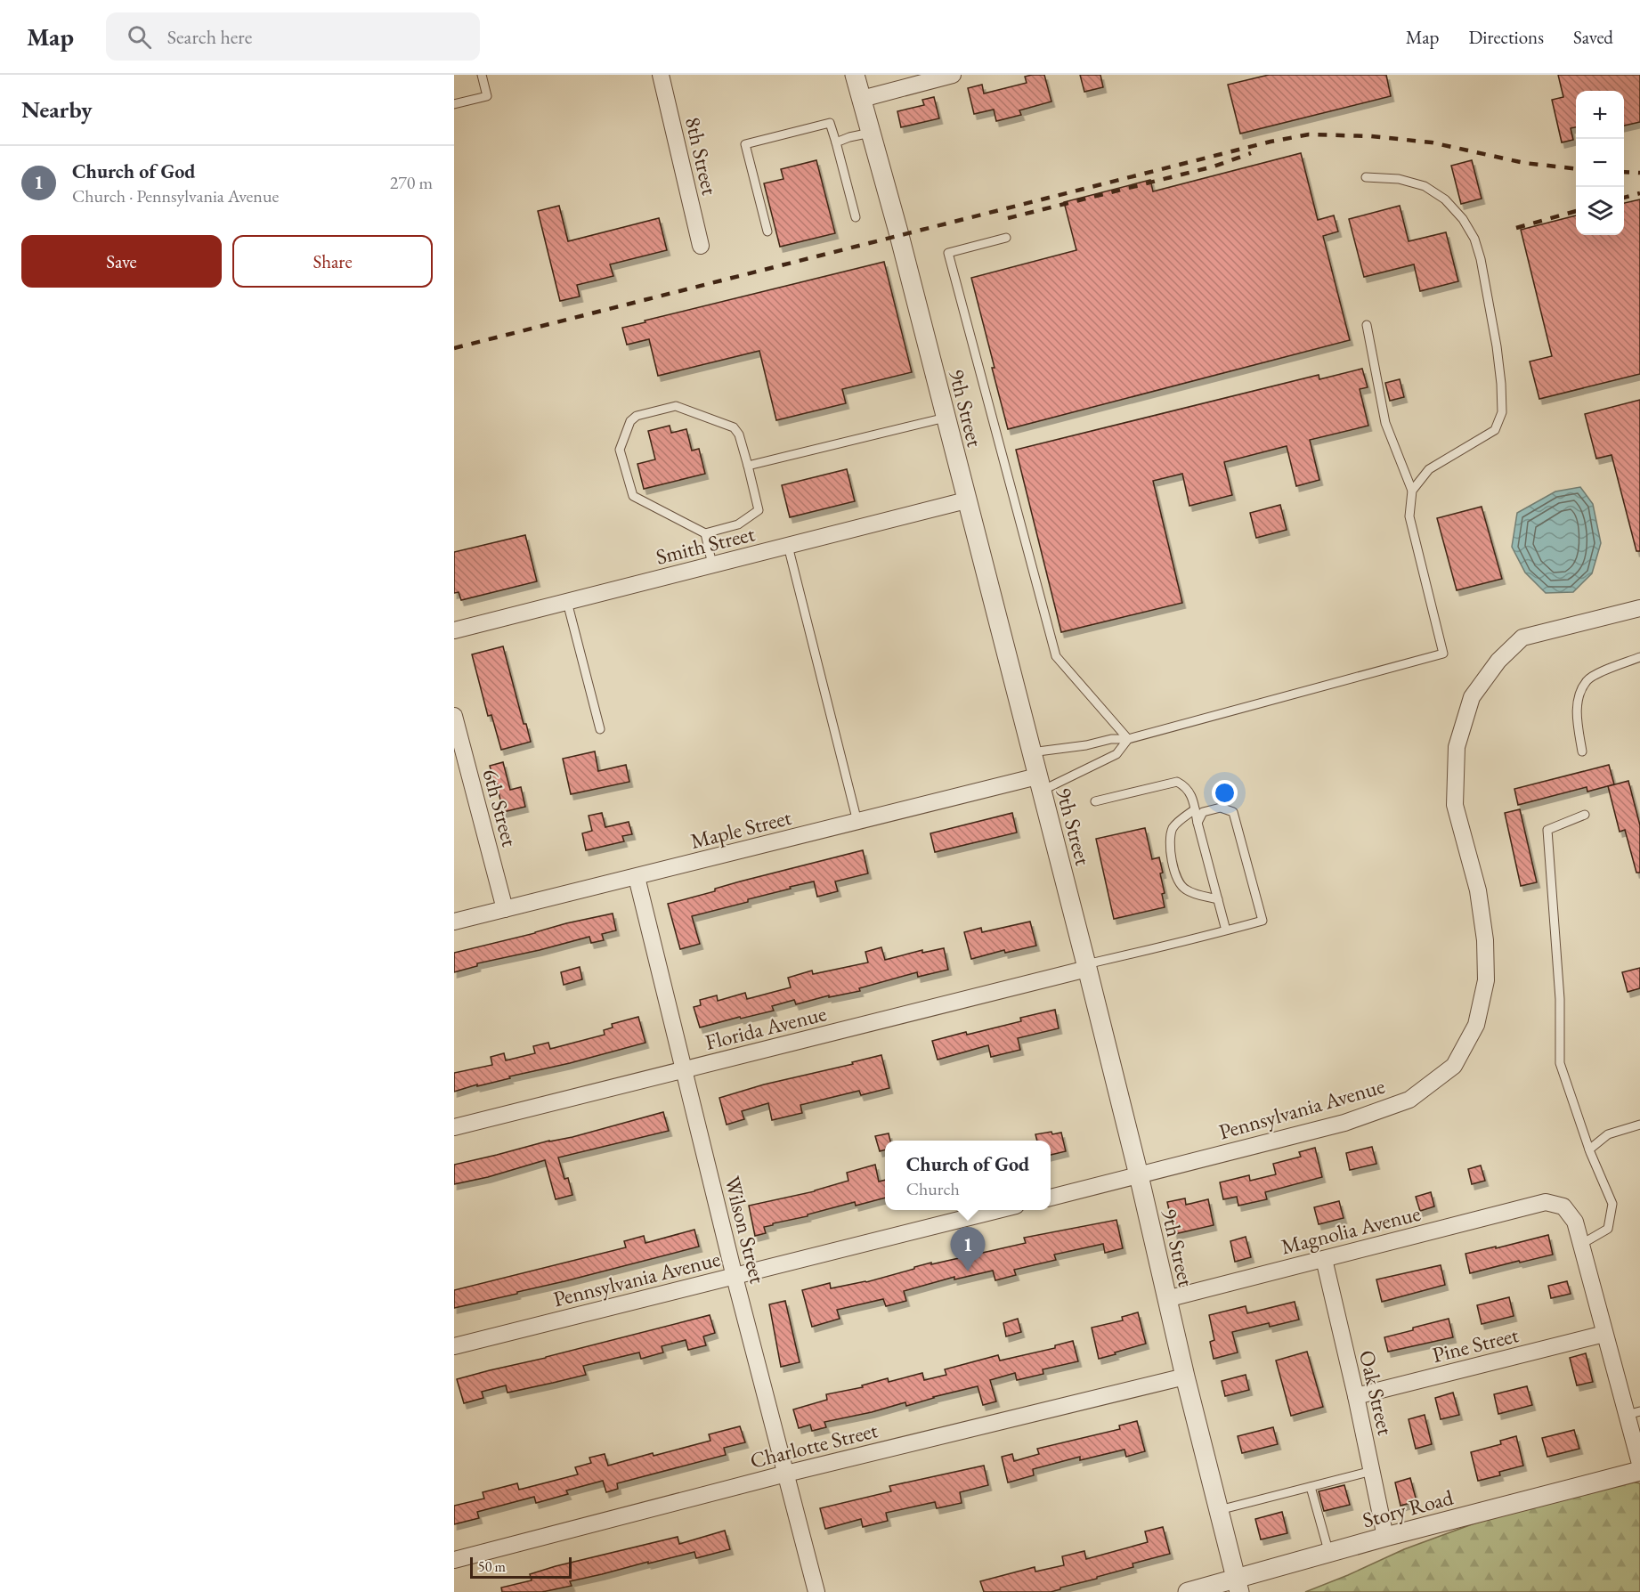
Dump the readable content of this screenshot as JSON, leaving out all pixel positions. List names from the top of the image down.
{
  "streets": {
    "street": [
      "8th Street",
      "9th Street",
      "Smith Street",
      "6th Street",
      "Maple Street",
      "Florida Avenue",
      "Pennsylvania Avenue",
      "Wilson Street",
      "Magnolia Avenue",
      "Pine Street",
      "Oak Street",
      "Charlotte Street",
      "Story Road"
    ]
  },
  "crossings": [
    ["9th Street", "Smith Street"],
    ["9th Street", "Maple Street"],
    ["9th Street", "Florida Avenue"],
    ["9th Street", "Pennsylvania Avenue"],
    ["9th Street", "Magnolia Avenue"],
    ["9th Street", "Charlotte Street"],
    ["9th Street", "Story Road"],
    ["6th Street", "Maple Street"],
    ["Maple Street", "Wilson Street"],
    ["Florida Avenue", "Wilson Street"],
    ["Pennsylvania Avenue", "Wilson Street"],
    ["Wilson Street", "Charlotte Street"],
    ["Magnolia Avenue", "Oak Street"],
    ["Pine Street", "Oak Street"],
    ["Oak Street", "Story Road"]
  ],
  "scale_bar": "50 m",
  "page": {
    "header": "Map",
    "search": "Search here",
    "nav": ["Map", "Directions", "Saved"],
    "heading": "Nearby",
    "map_buttons": ["+", "−"],
    "list": [
      {
        "mark": "1",
        "name": "Church of God",
        "note": "Church · Pennsylvania Avenue",
        "value": "270 m"
      }
    ],
    "buttons": ["Save", "Share"],
    "popup": ["Church of God", "Church"],
    "pins": "1",
    "scale": "50 m"
  }
}
